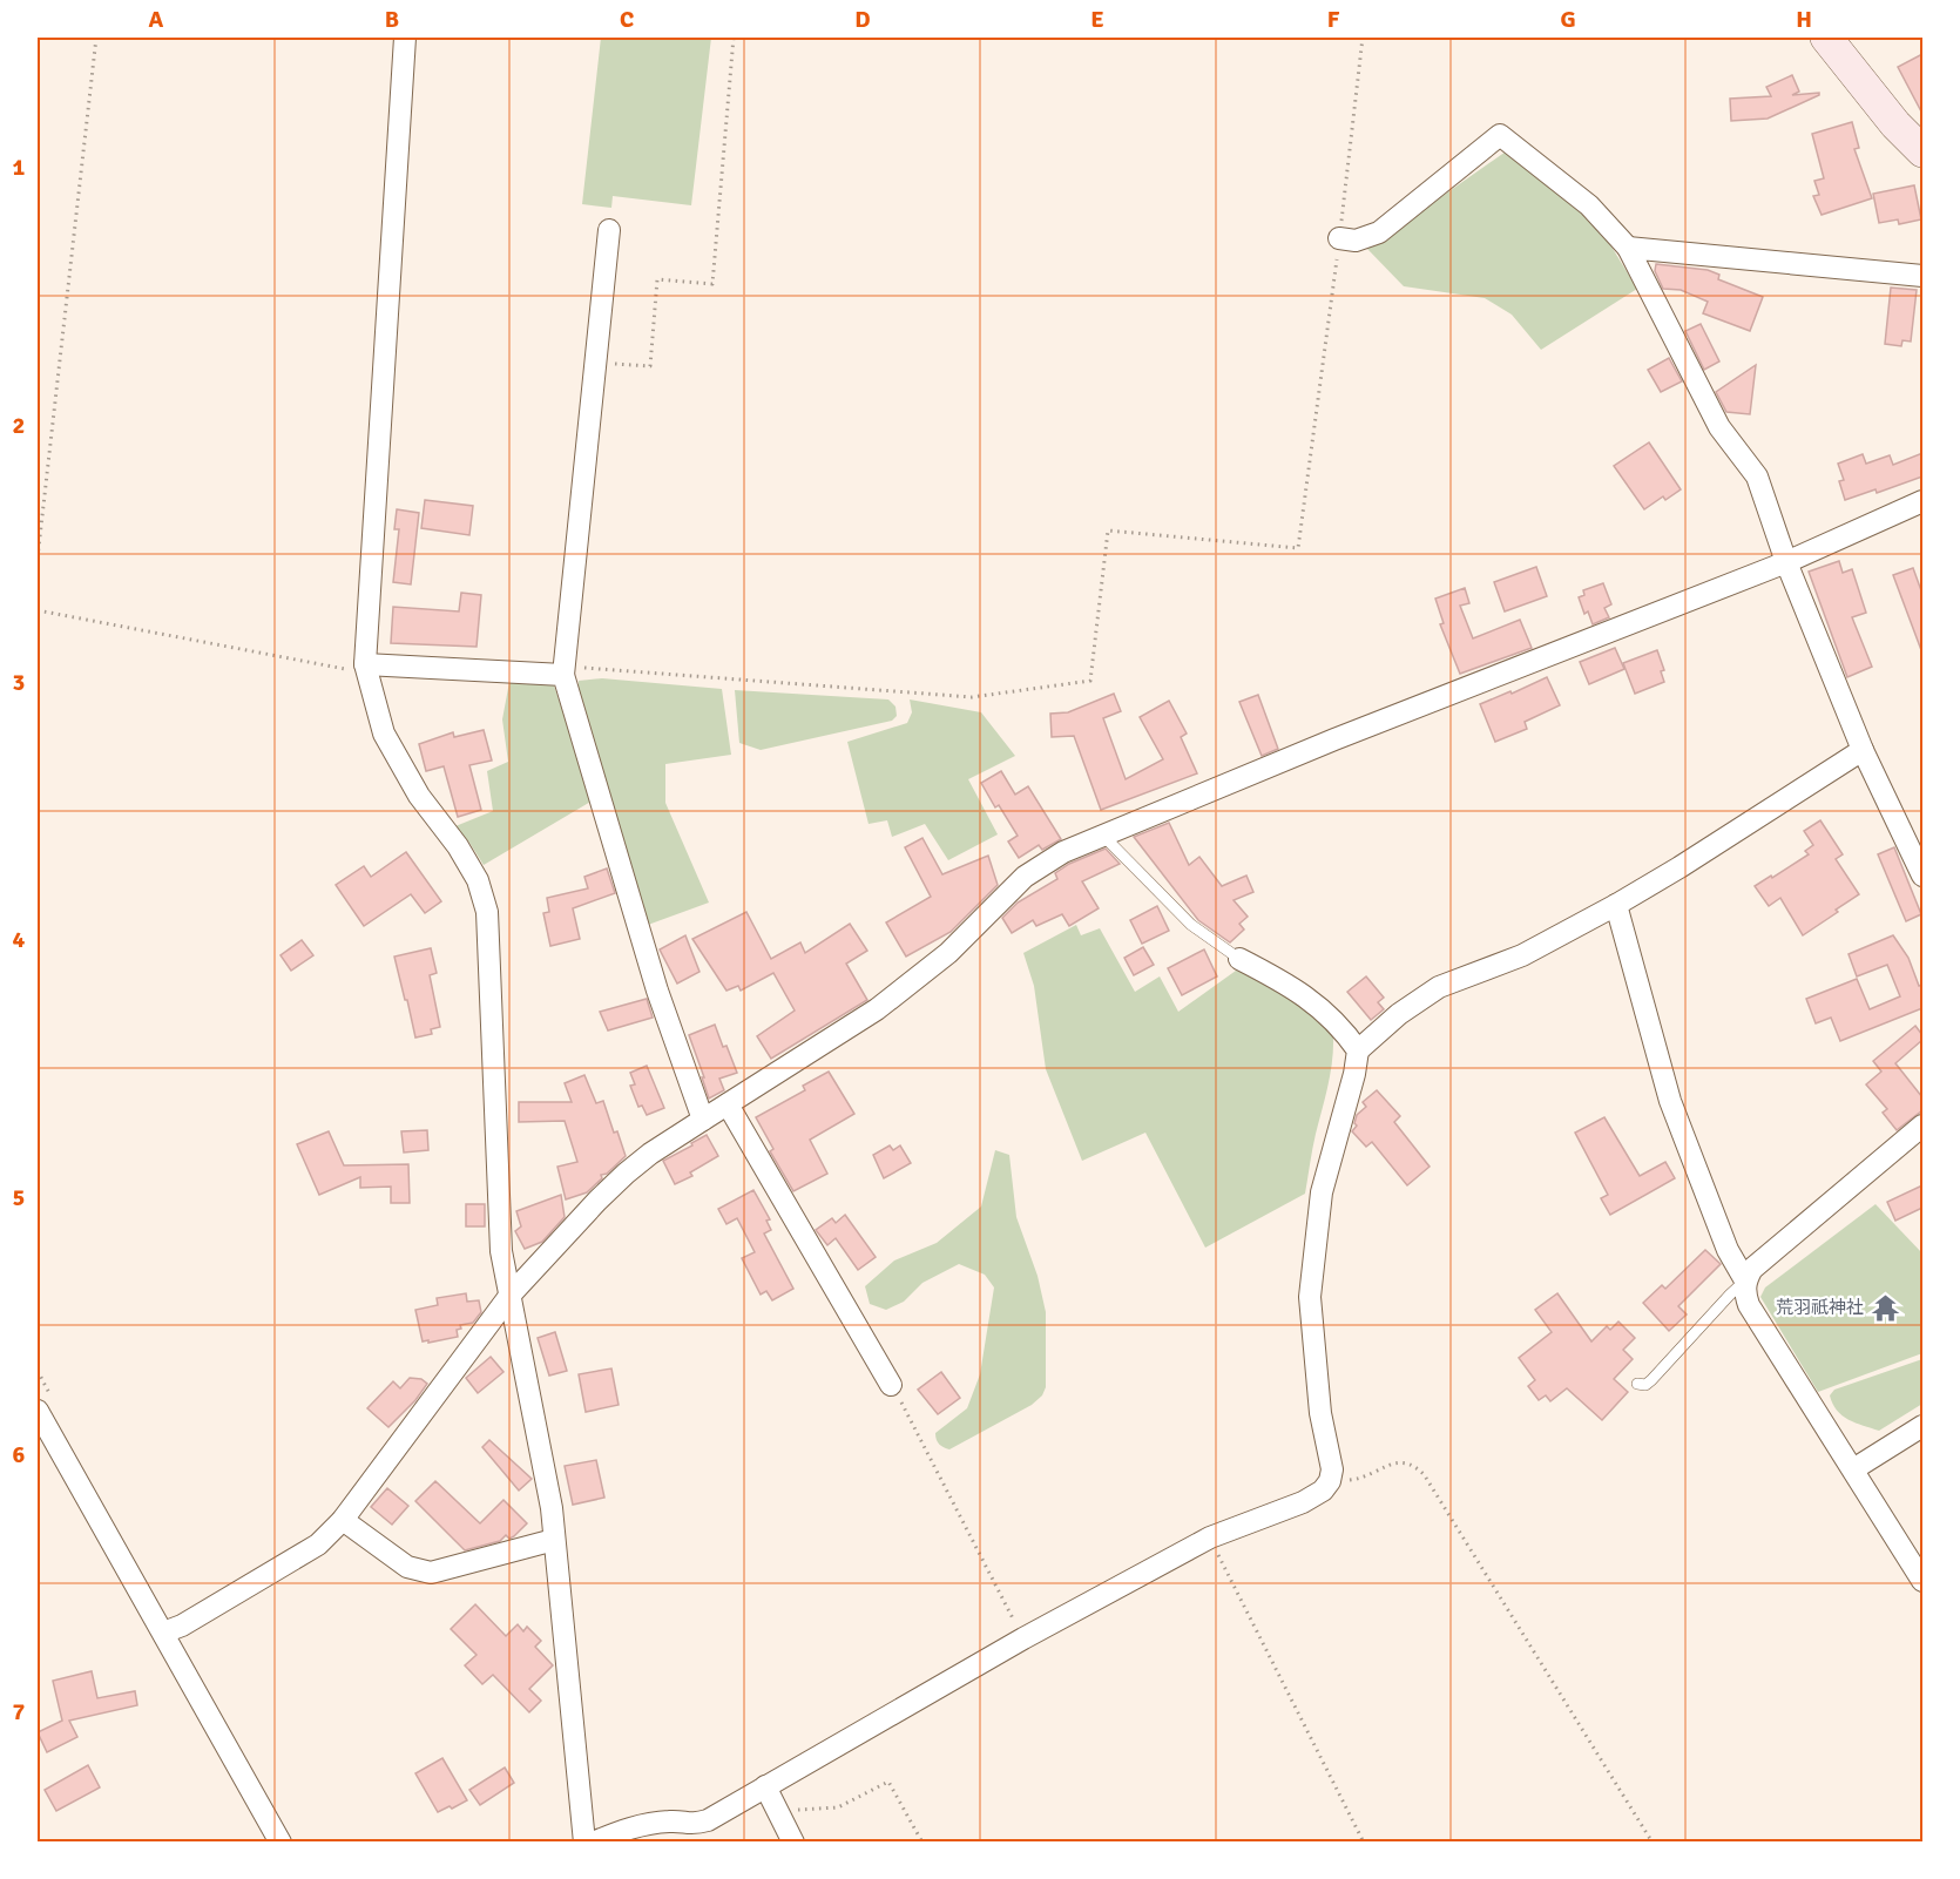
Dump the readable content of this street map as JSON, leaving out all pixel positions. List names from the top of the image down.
{
  "places": {
    "temple": ["荒羽祇神社"]
  },
  "grid": {
    "columns": [
      "A",
      "B",
      "C",
      "D",
      "E",
      "F",
      "G",
      "H"
    ],
    "rows": [
      "1",
      "2",
      "3",
      "4",
      "5",
      "6",
      "7"
    ]
  }
}
